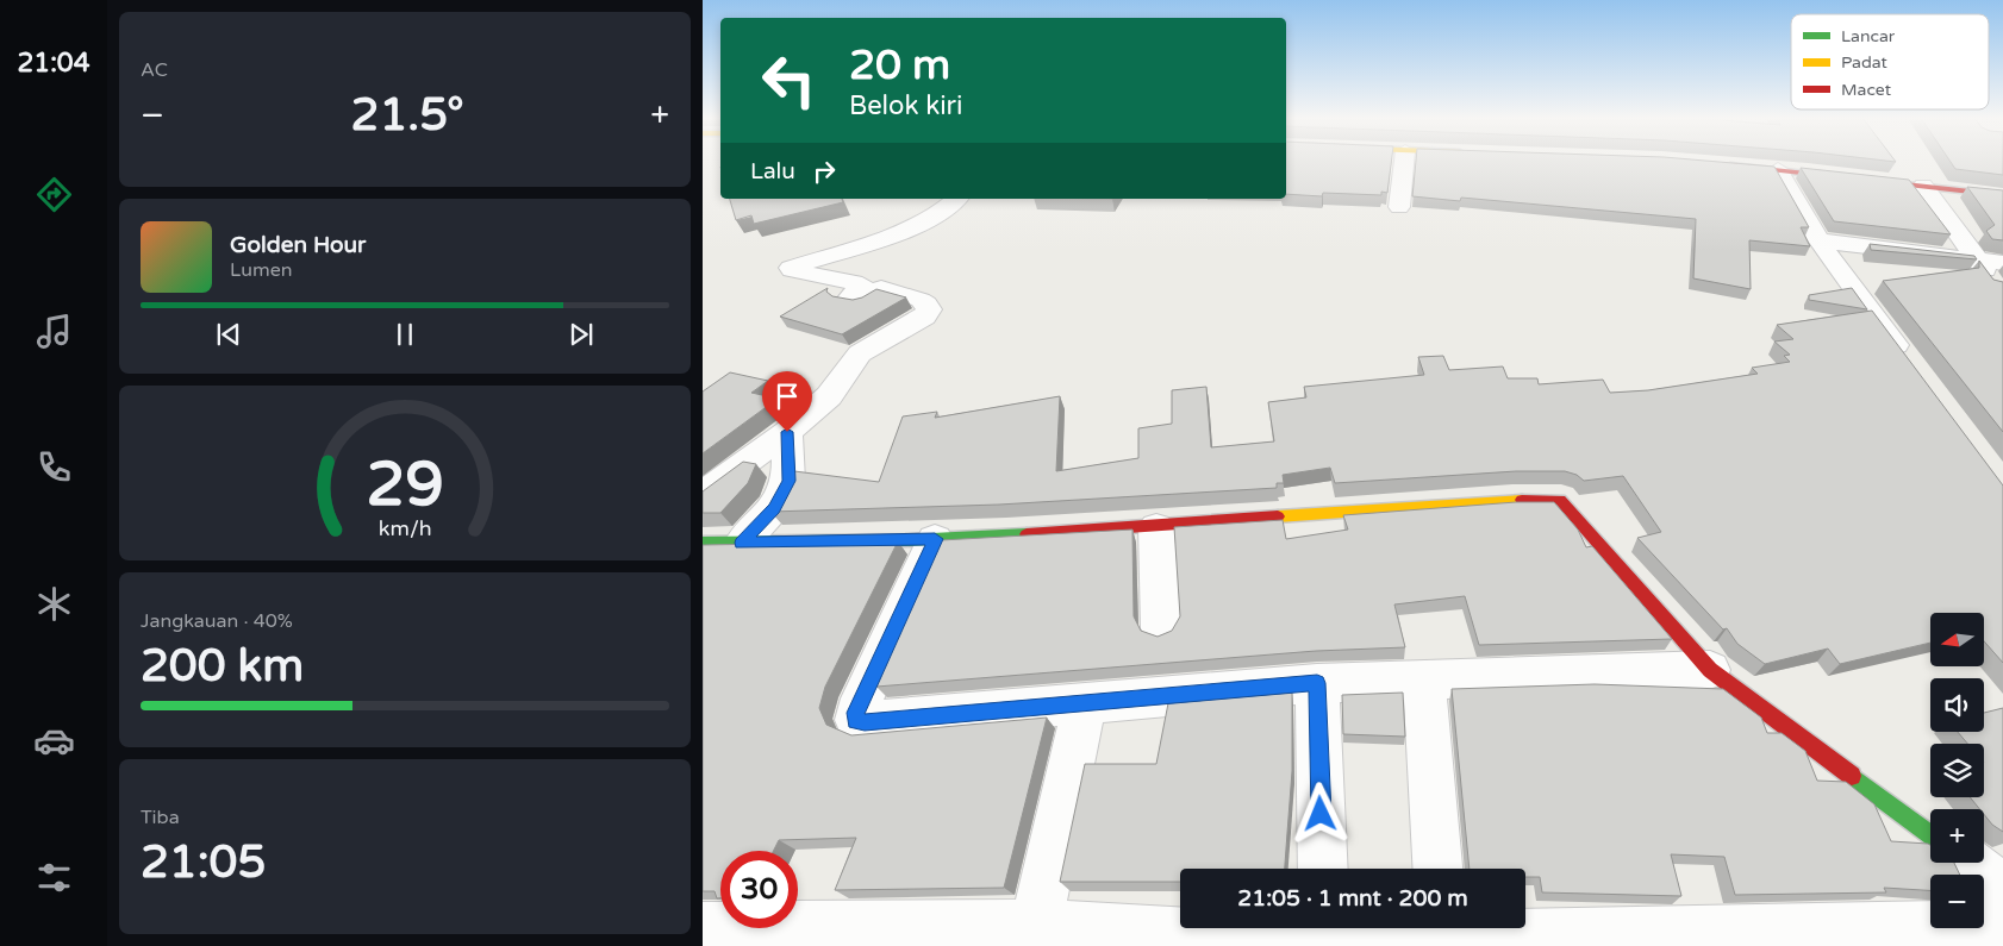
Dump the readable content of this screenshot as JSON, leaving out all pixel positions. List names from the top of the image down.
{
  "legend": ["Lancar", "Padat", "Macet"],
  "north": "left",
  "page": {
    "tabs": "21:04",
    "tile": [
      "AC",
      ["Jangkauan · 40%", "200 km"],
      ["Tiba", "21:05"]
    ],
    "turn": ["20 m", "Belok kiri"],
    "heat": ["−", "21.5°", "+"],
    "then": "Lalu",
    "song": ["Golden Hour", "Lumen"],
    "map_buttons": ["+", "−"],
    "limit": "30",
    "trip": "21:05 · 1 mnt · 200 m",
    "gauge": ["29", "km/h"]
  }
}
